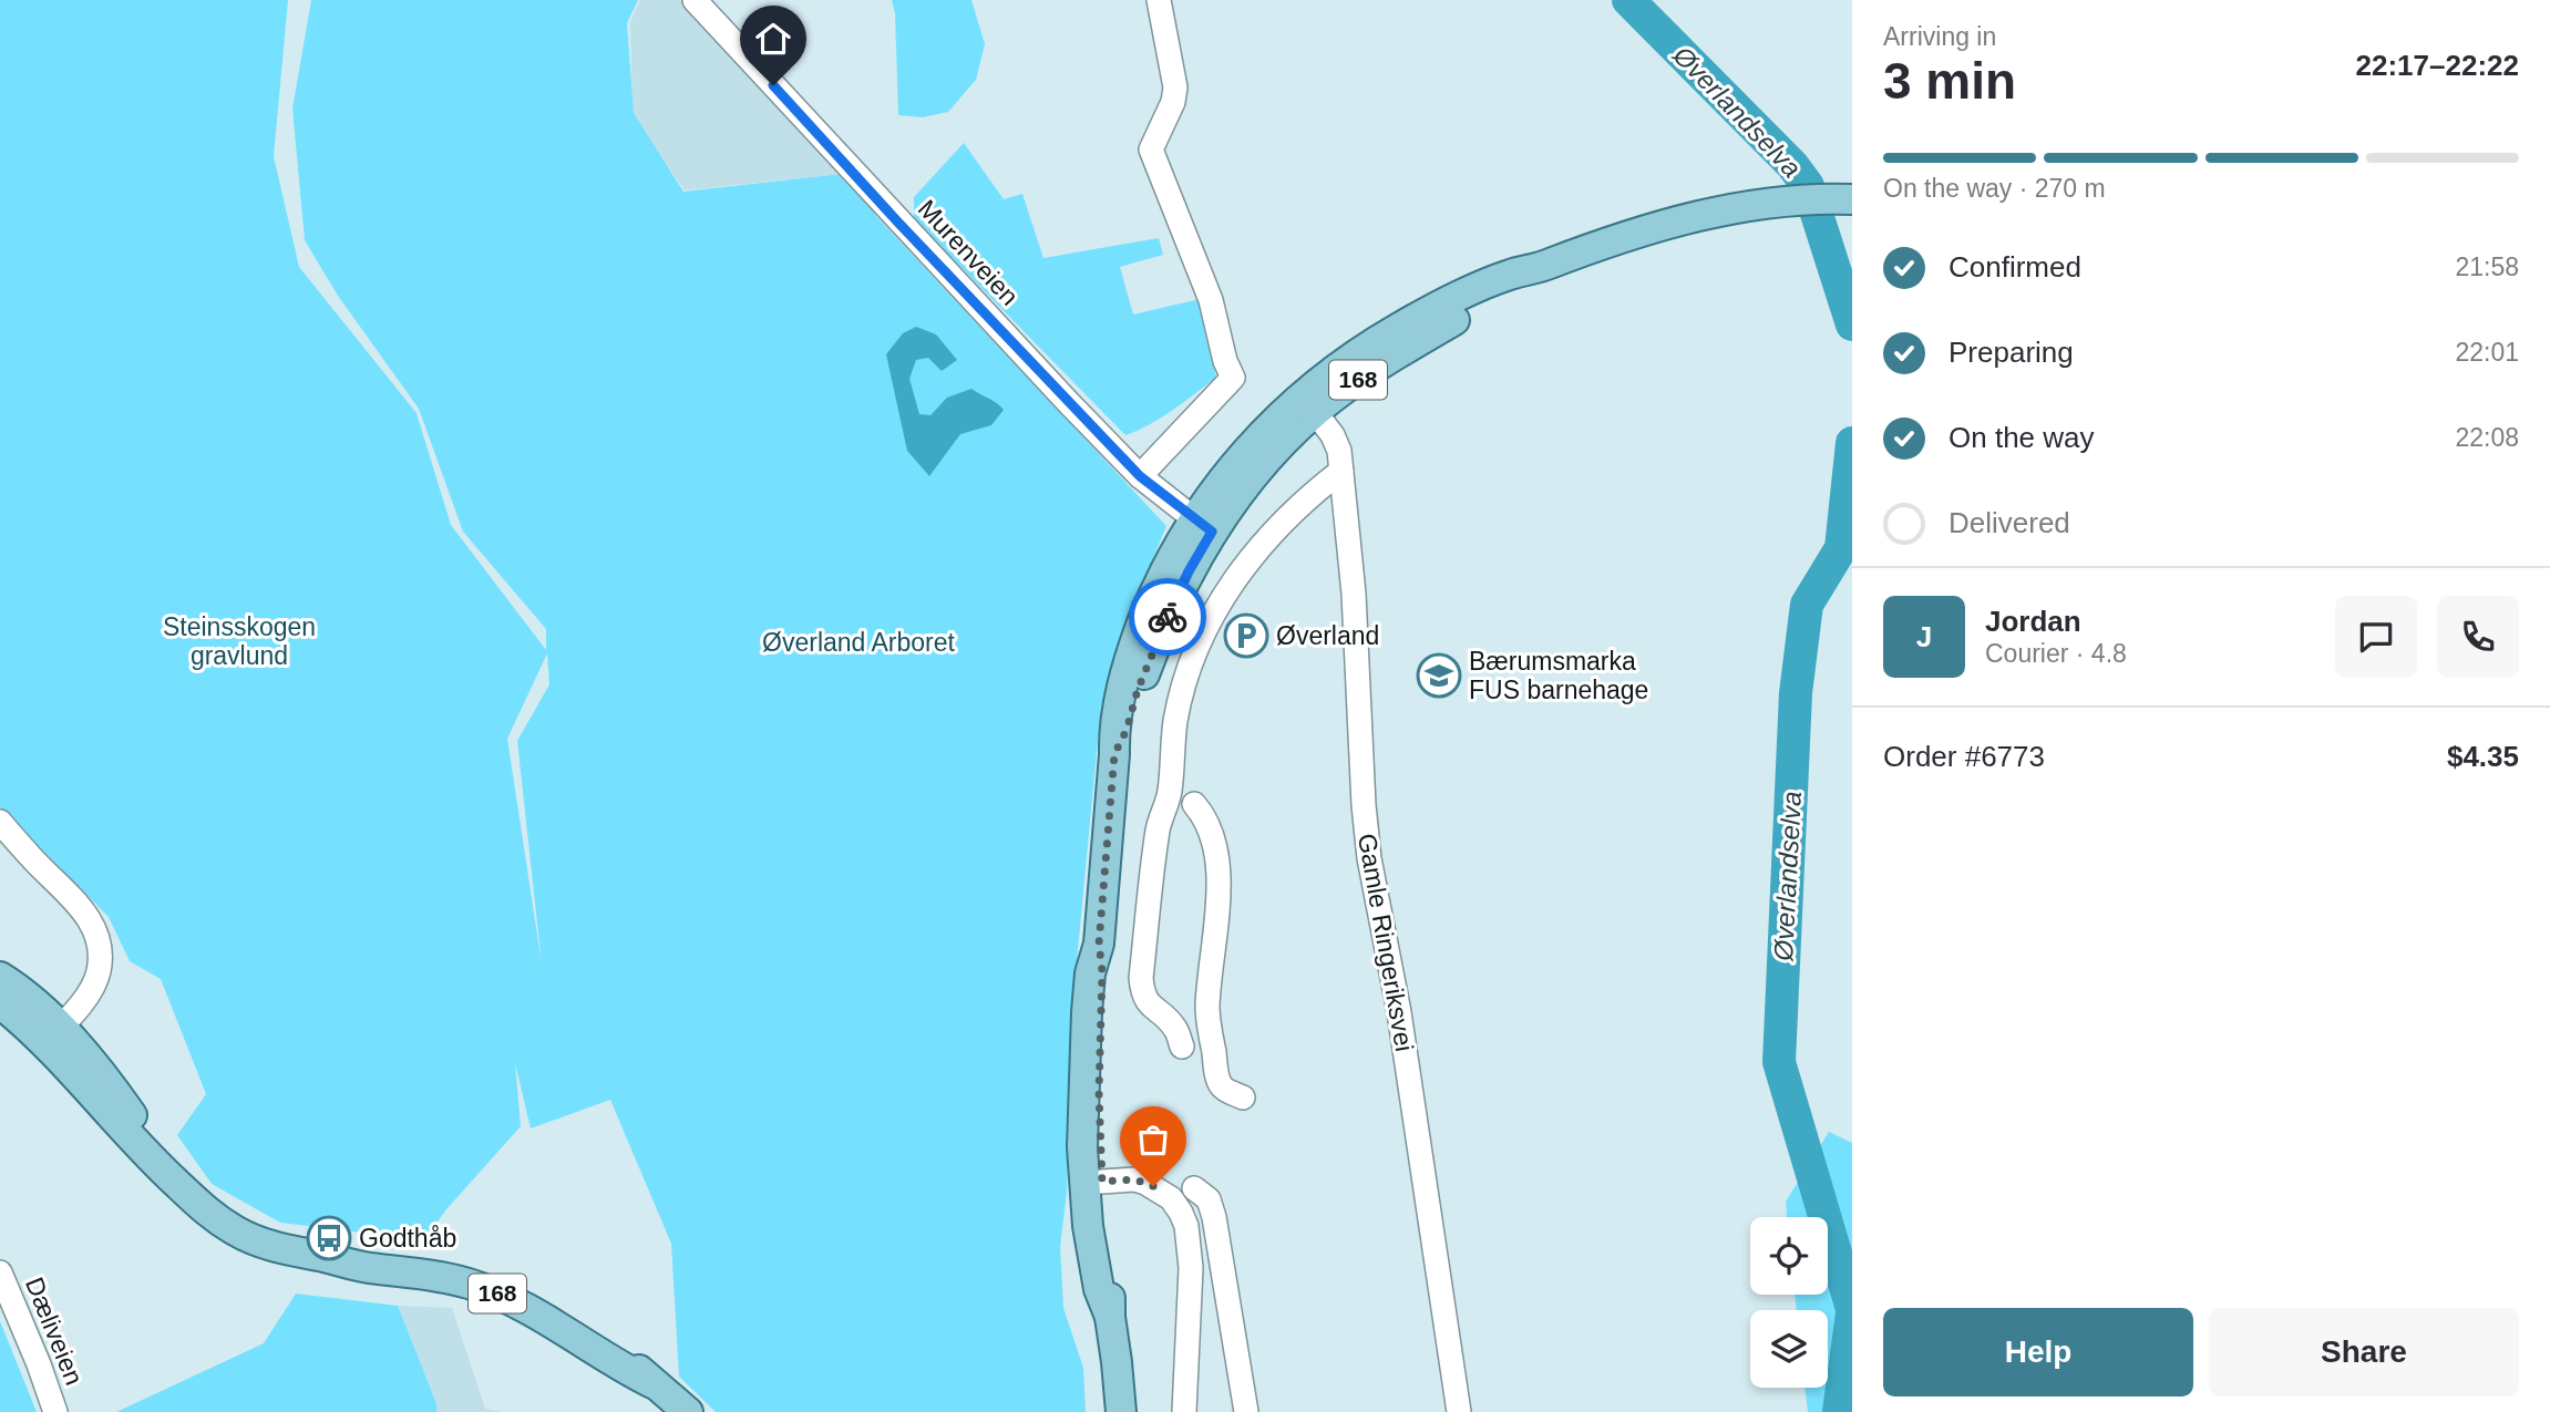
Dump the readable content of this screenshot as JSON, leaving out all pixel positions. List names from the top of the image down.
{
  "streets": {
    "main road": ["168"],
    "street": ["Murenveien", "Gamle Ringeriksvei", "Dæliveien"]
  },
  "crossings": [
    ["Murenveien", "168"],
    ["168", "Gamle Ringeriksvei"]
  ],
  "water": ["Øverlandselva"],
  "parks": ["Steinsskogen gravlund", "Øverland Arboret"],
  "places": {
    "parking": ["Øverland"],
    "school or university": ["Bærumsmarka FUS barnehage"],
    "bus stop": ["Godthåb"]
  },
  "page": {
    "heading": ["3 min", "Arriving in", "22:17–22:22"],
    "panel": [
      "Jordan",
      "Courier · 4.8",
      "Order #6773",
      "$4.35"
    ],
    "bar": "On the way · 270 m",
    "list": [
      ["Confirmed", "21:58"],
      ["Preparing", "22:01"],
      ["On the way", "22:08"],
      "Delivered"
    ],
    "round": "J",
    "buttons": ["Help", "Share"]
  }
}
